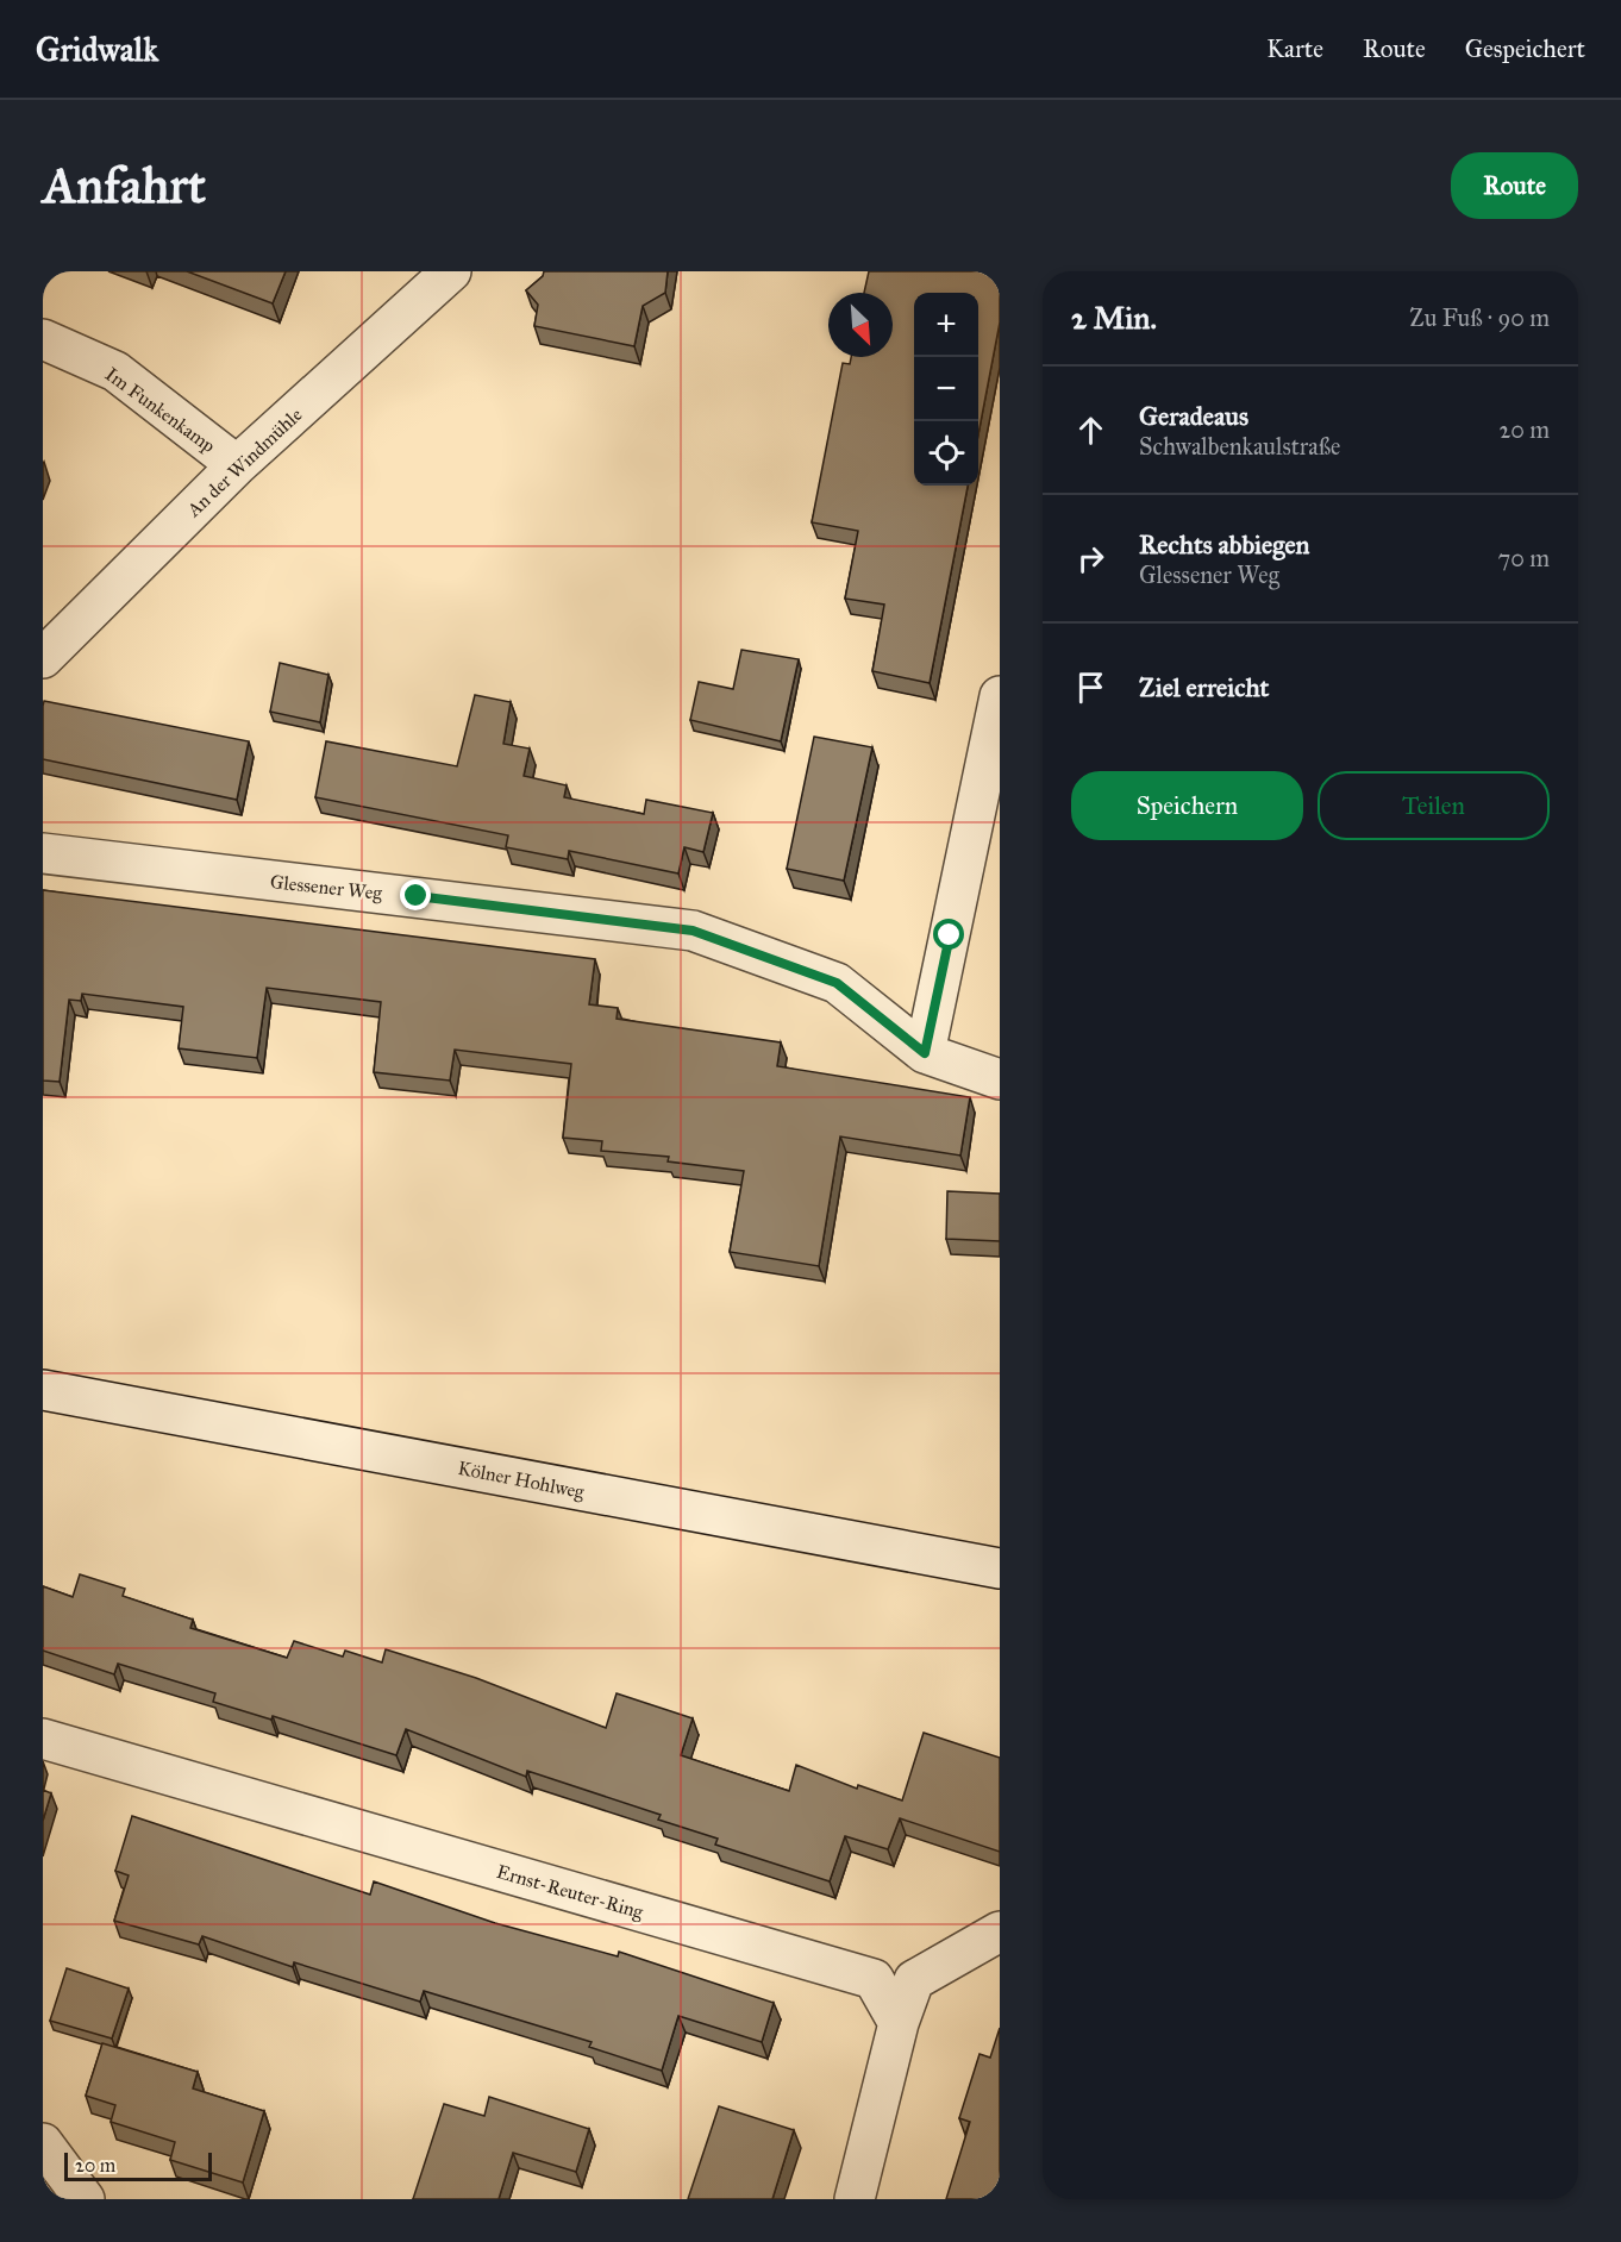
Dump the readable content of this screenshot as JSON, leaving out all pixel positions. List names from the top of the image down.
{
  "streets": {
    "street": [
      "Im Funkenkamp",
      "An der Windmühle",
      "Glessener Weg",
      "Kölner Hohlweg",
      "Ernst-Reuter-Ring"
    ]
  },
  "crossings": [
    ["Im Funkenkamp", "An der Windmühle"]
  ],
  "scale_bar": "20 m",
  "north": "bottom right",
  "page": {
    "header": "Gridwalk",
    "nav": ["Karte", "Route", "Gespeichert"],
    "buttons": [
      "Route",
      ["Speichern", "Teilen"]
    ],
    "title": "Anfahrt",
    "heading": ["2 Min.", "Zu Fuß · 90 m"],
    "map_buttons": ["+", "−"],
    "list": [
      ["Geradeaus", "Schwalbenkaulstraße", "20 m"],
      ["Rechts abbiegen", "Glessener Weg", "70 m"],
      "Ziel erreicht"
    ],
    "scale": "20 m"
  }
}
